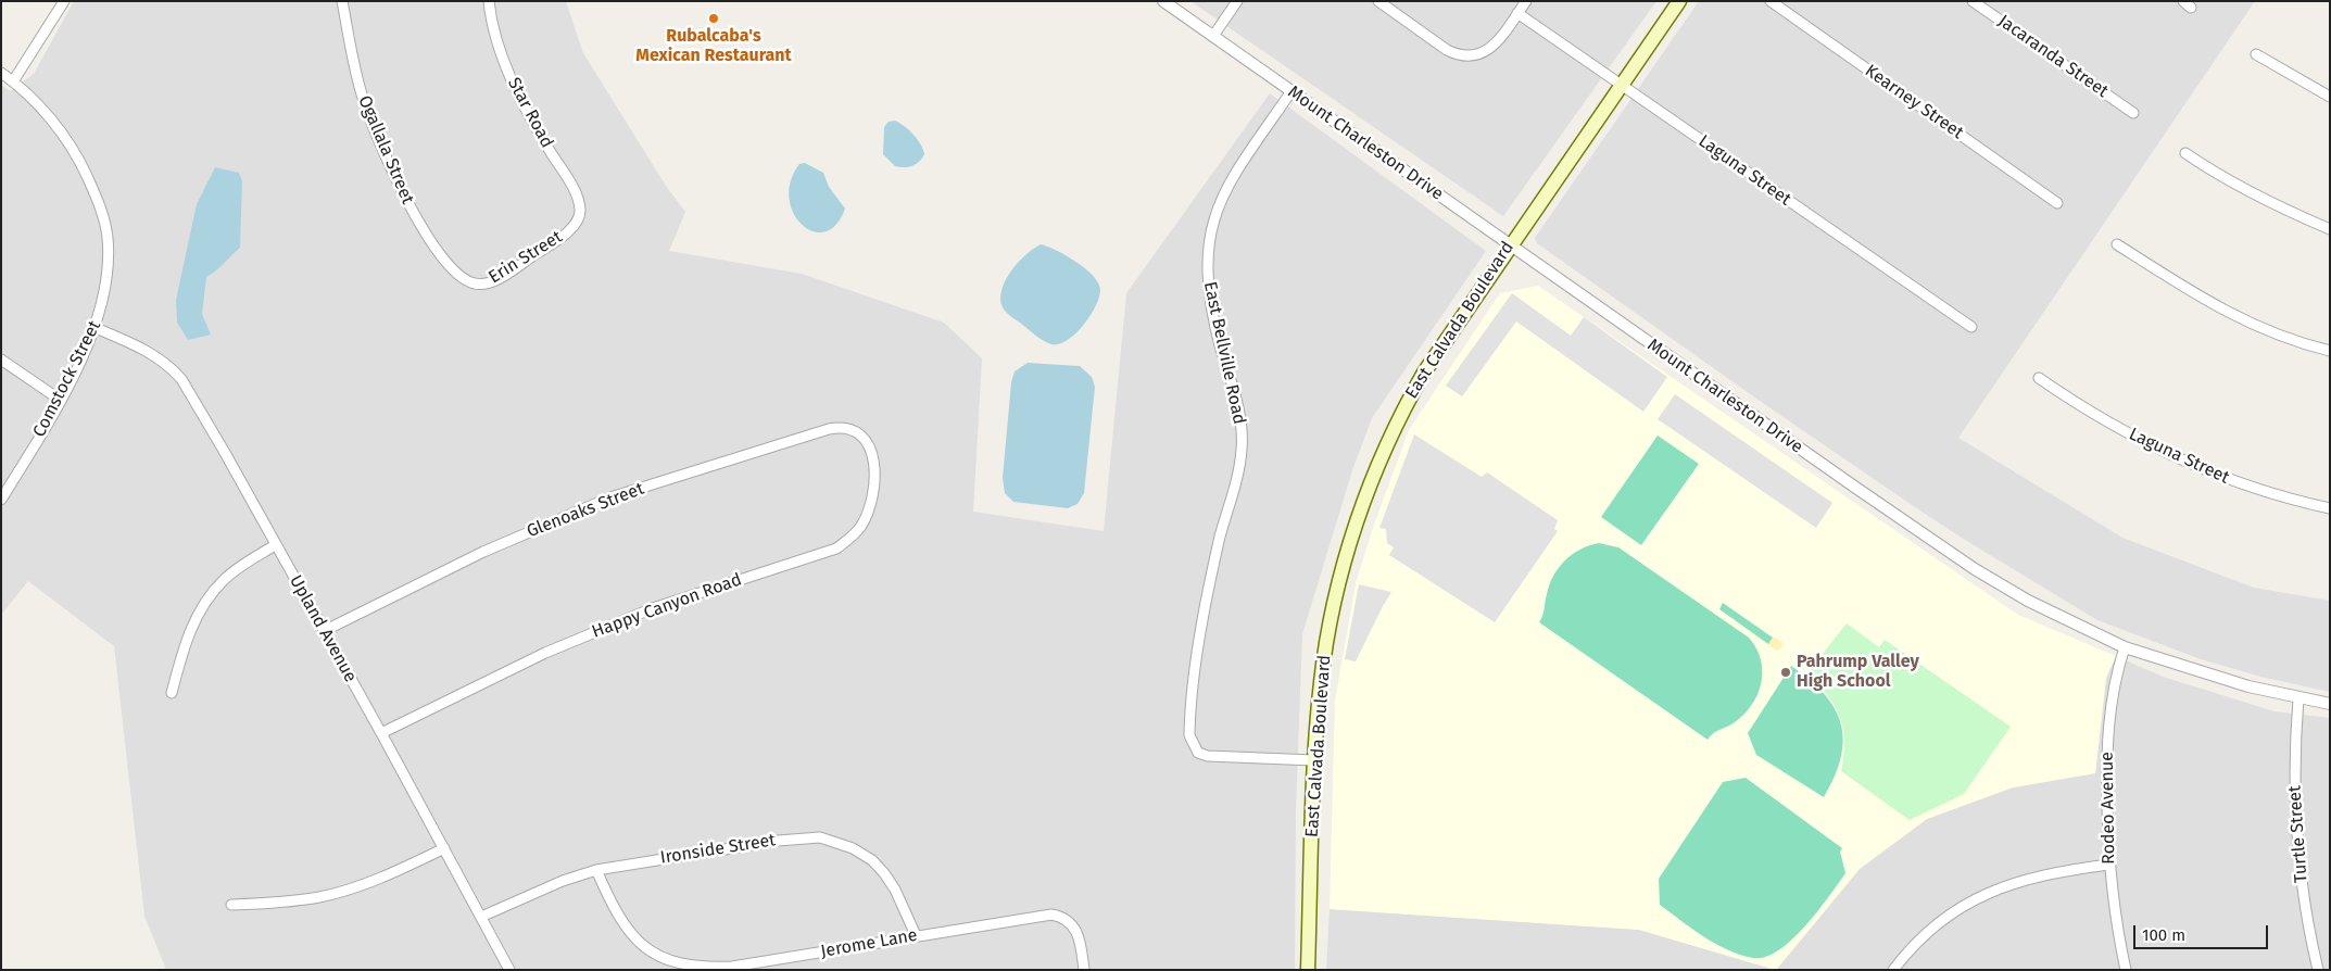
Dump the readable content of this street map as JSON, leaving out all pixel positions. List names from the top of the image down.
{
  "streets": {
    "main road": ["East Calvada Boulevard"],
    "street": [
      "Jacaranda Street",
      "Kearney Street",
      "Star Road",
      "Mount Charleston Drive",
      "Ogallala Street",
      "Laguna Street",
      "Erin Street",
      "East Bellville Road",
      "Comstock Street",
      "Glenoaks Street",
      "Happy Canyon Road",
      "Upland Avenue",
      "Rodeo Avenue",
      "Turtle Street",
      "Ironside Street",
      "Jerome Lane"
    ]
  },
  "crossings": [
    ["Star Road", "Erin Street"],
    ["Mount Charleston Drive", "East Calvada Boulevard"],
    ["Mount Charleston Drive", "East Bellville Road"],
    ["Mount Charleston Drive", "Rodeo Avenue"],
    ["Mount Charleston Drive", "Turtle Street"],
    ["Ogallala Street", "Erin Street"],
    ["Laguna Street", "East Calvada Boulevard"],
    ["East Calvada Boulevard", "East Bellville Road"],
    ["Comstock Street", "Upland Avenue"],
    ["Glenoaks Street", "Happy Canyon Road"],
    ["Glenoaks Street", "Upland Avenue"],
    ["Happy Canyon Road", "Upland Avenue"],
    ["Upland Avenue", "Ironside Street"],
    ["Ironside Street", "Jerome Lane"]
  ],
  "places": ["Rubalcaba's Mexican Restaurant", "Pahrump Valley High School"],
  "scale_bar": "100 m"
}
